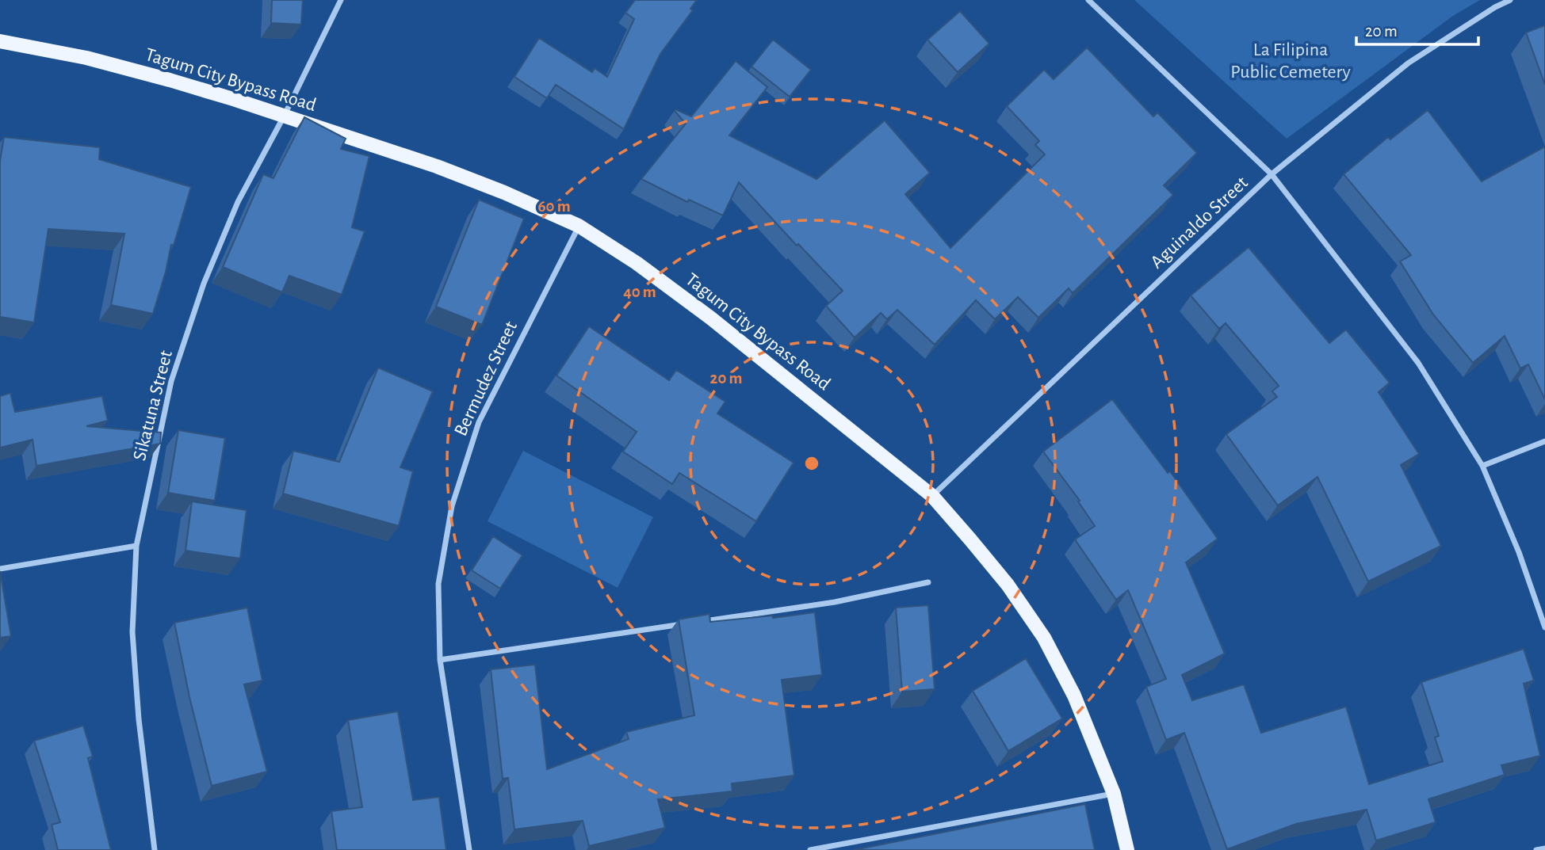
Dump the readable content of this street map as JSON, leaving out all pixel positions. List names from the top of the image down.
{
  "streets": {
    "main road": ["Tagum City Bypass Road"],
    "street": ["Aguinaldo Street", "Bermudez Street", "Sikatuna Street"]
  },
  "crossings": [
    ["Tagum City Bypass Road", "Aguinaldo Street"],
    ["Tagum City Bypass Road", "Bermudez Street"],
    ["Tagum City Bypass Road", "Sikatuna Street"]
  ],
  "parks": ["La Filipina Public Cemetery"],
  "scale_bar": "20 m",
  "rings": ["60 m", "40 m", "20 m"]
}
